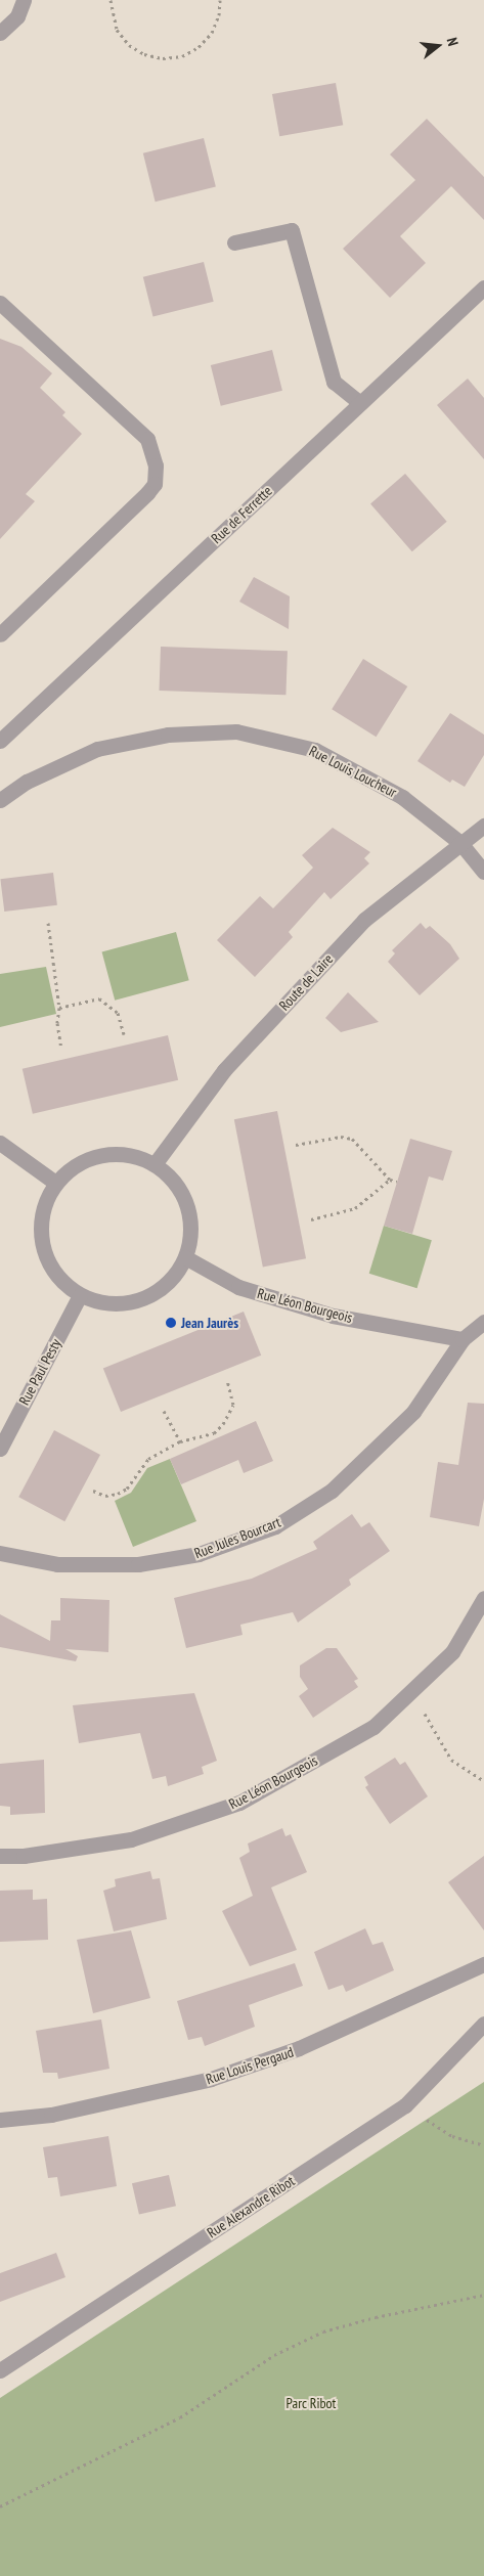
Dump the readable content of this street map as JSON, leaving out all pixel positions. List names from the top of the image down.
{
  "streets": {
    "street": [
      "Rue de Ferrette",
      "Rue Louis Loucheur",
      "Route de Laire",
      "Rue Léon Bourgeois",
      "Rue Paul Pesty",
      "Rue Jules Bourcart",
      "Rue Louis Pergaud",
      "Rue Alexandre Ribot"
    ]
  },
  "crossings": [
    ["Rue Louis Loucheur", "Route de Laire"],
    ["Route de Laire", "Rue Léon Bourgeois"],
    ["Route de Laire", "Rue Paul Pesty"],
    ["Rue Léon Bourgeois", "Rue Paul Pesty"],
    ["Rue Léon Bourgeois", "Rue Jules Bourcart"]
  ],
  "parks": ["Parc Ribot"],
  "places": ["Jean Jaurès"],
  "north": "right"
}
